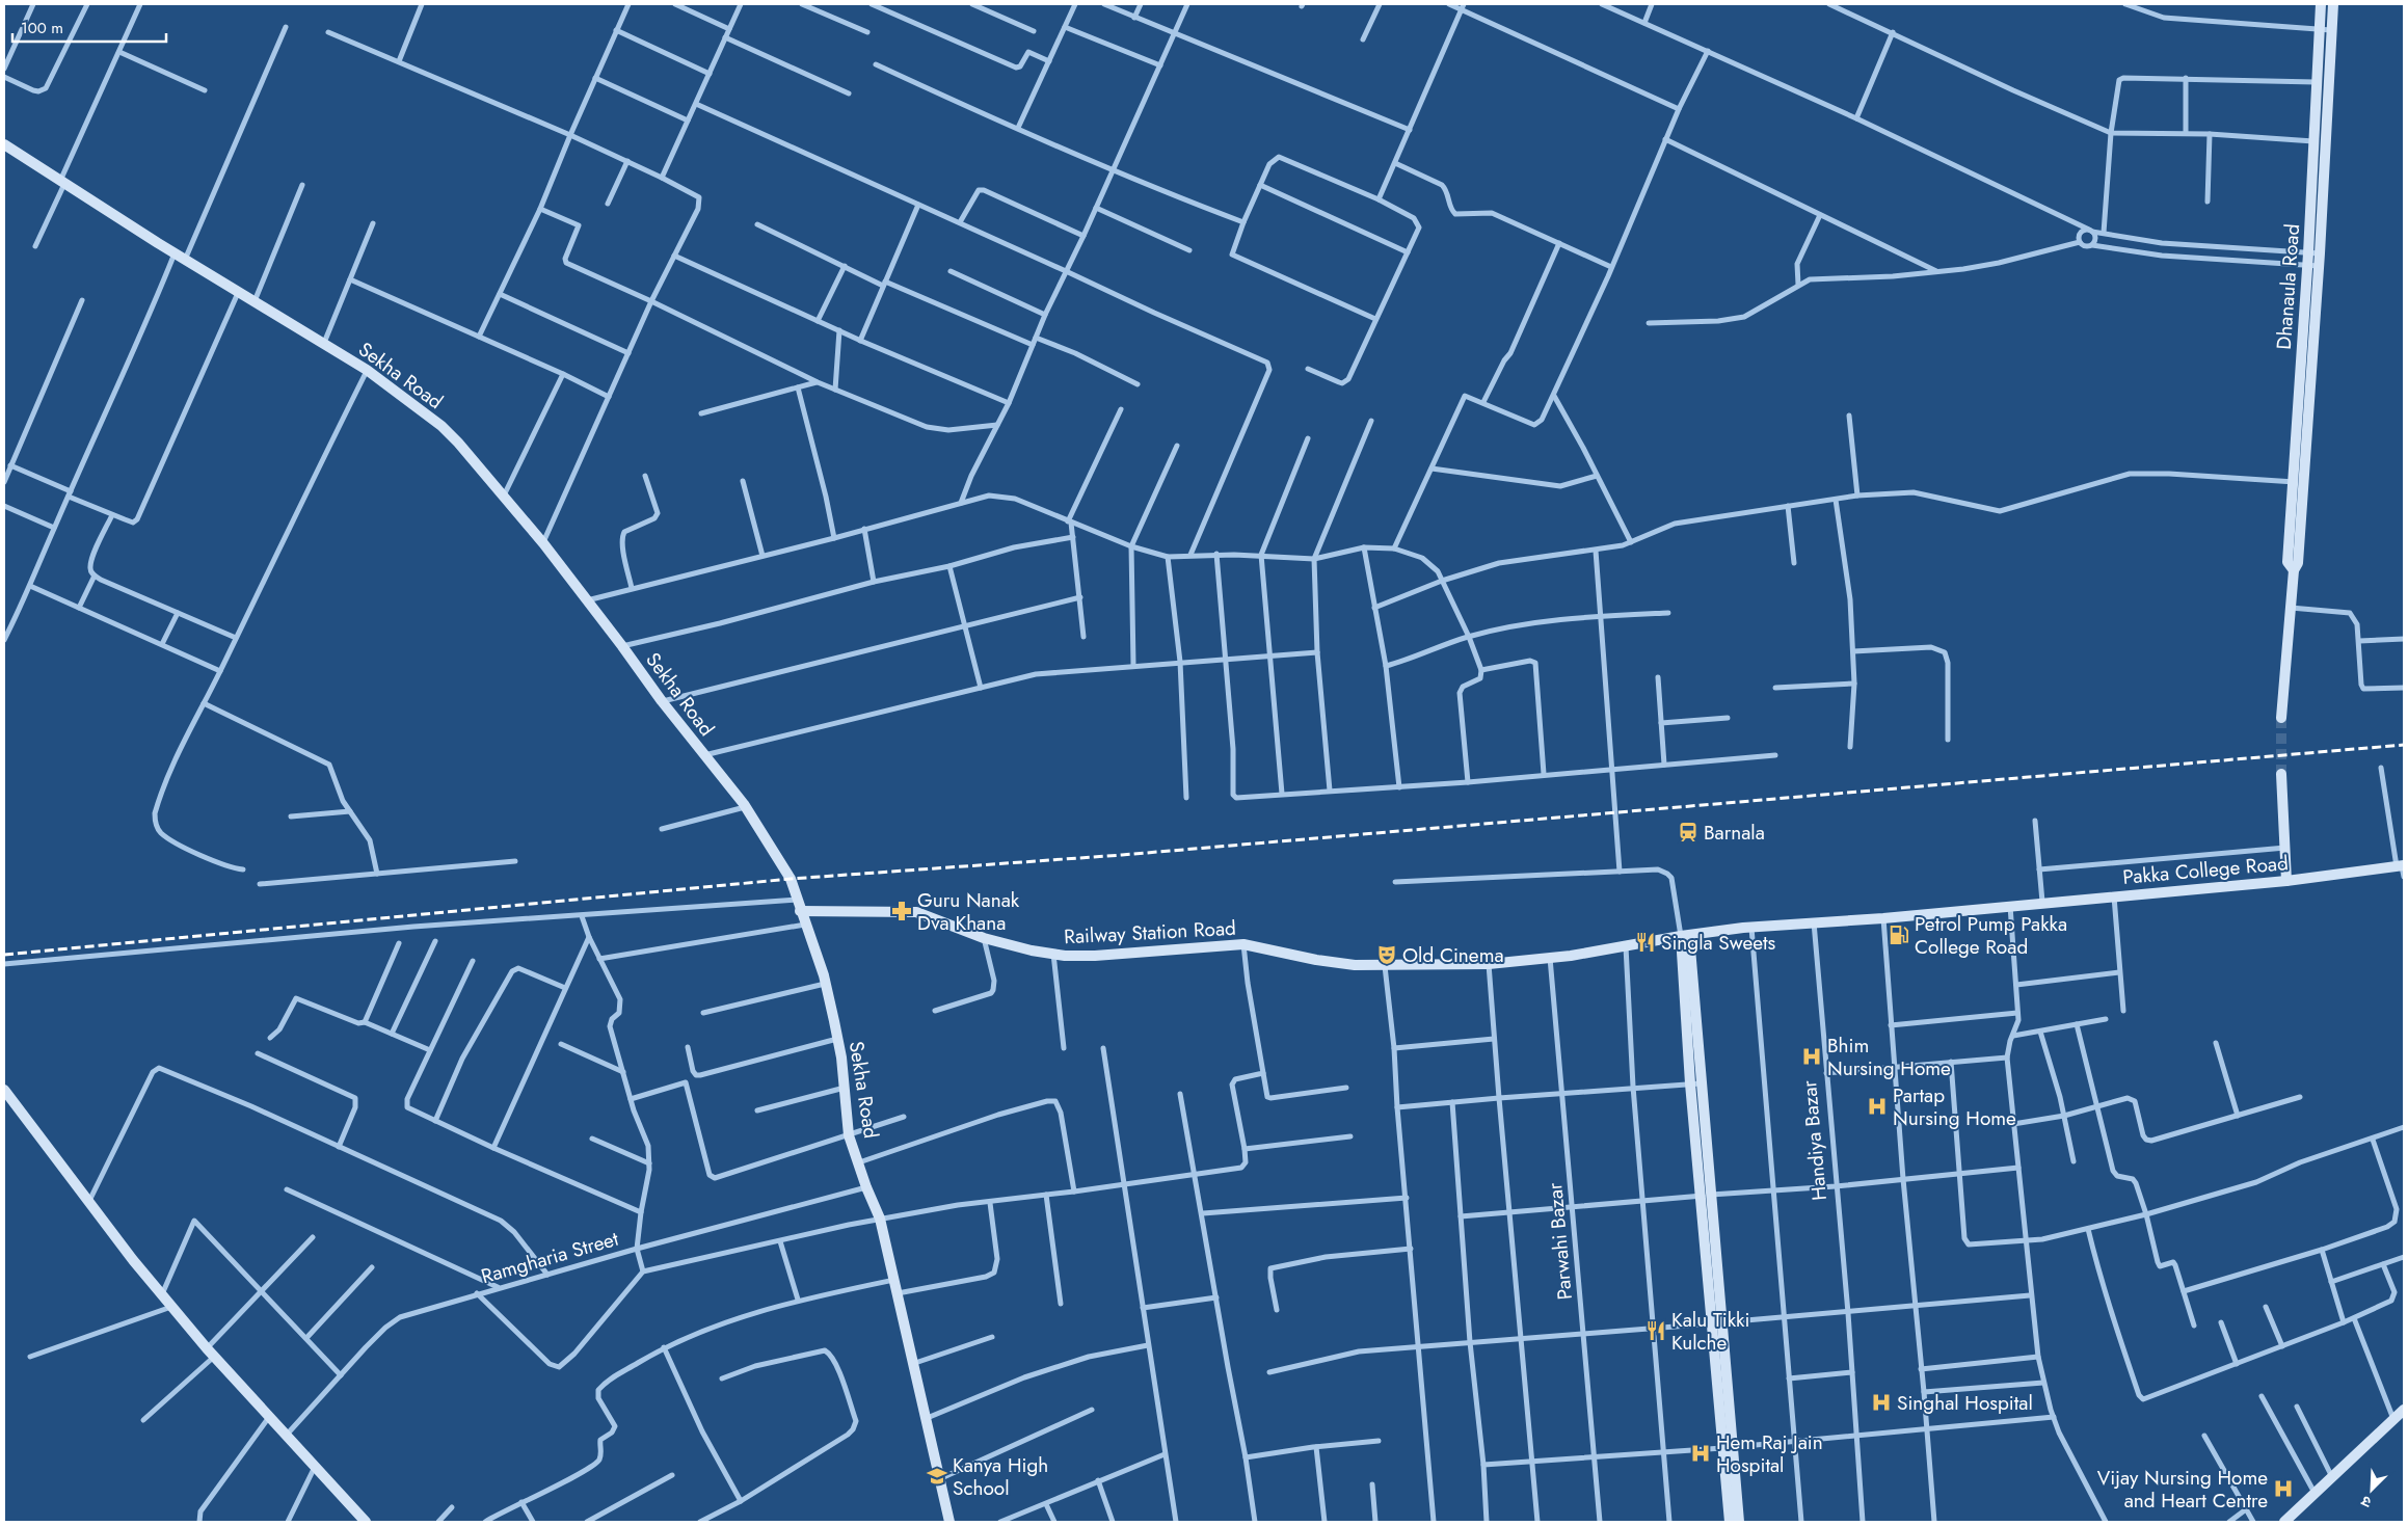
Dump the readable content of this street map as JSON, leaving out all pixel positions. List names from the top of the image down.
{
  "streets": {
    "street": [
      "Dhanaula Road",
      "Sekha Road",
      "Pakka College Road",
      "Railway Station Road",
      "Handiya Bazar",
      "Parwahi Bazar",
      "Ramgharia Street"
    ]
  },
  "crossings": [
    ["Sekha Road", "Railway Station Road"],
    ["Sekha Road", "Ramgharia Street"],
    ["Railway Station Road", "Handiya Bazar"],
    ["Railway Station Road", "Parwahi Bazar"]
  ],
  "places": {
    "station": ["Barnala"],
    "pharmacy": ["Guru Nanak Dva Khana"],
    "fuel station": ["Petrol Pump Pakka College Road"],
    "restaurant": ["Singla Sweets", "Kalu Tikki Kulche"],
    "theatre": ["Old Cinema"],
    "hospital": [
      "Bhim Nursing Home",
      "Partap Nursing Home",
      "Singhal Hospital",
      "Hem Raj Jain Hospital",
      "Vijay Nursing Home and Heart Centre"
    ],
    "school or university": ["Kanya High School"]
  },
  "scale_bar": "100 m",
  "north": "bottom left"
}
